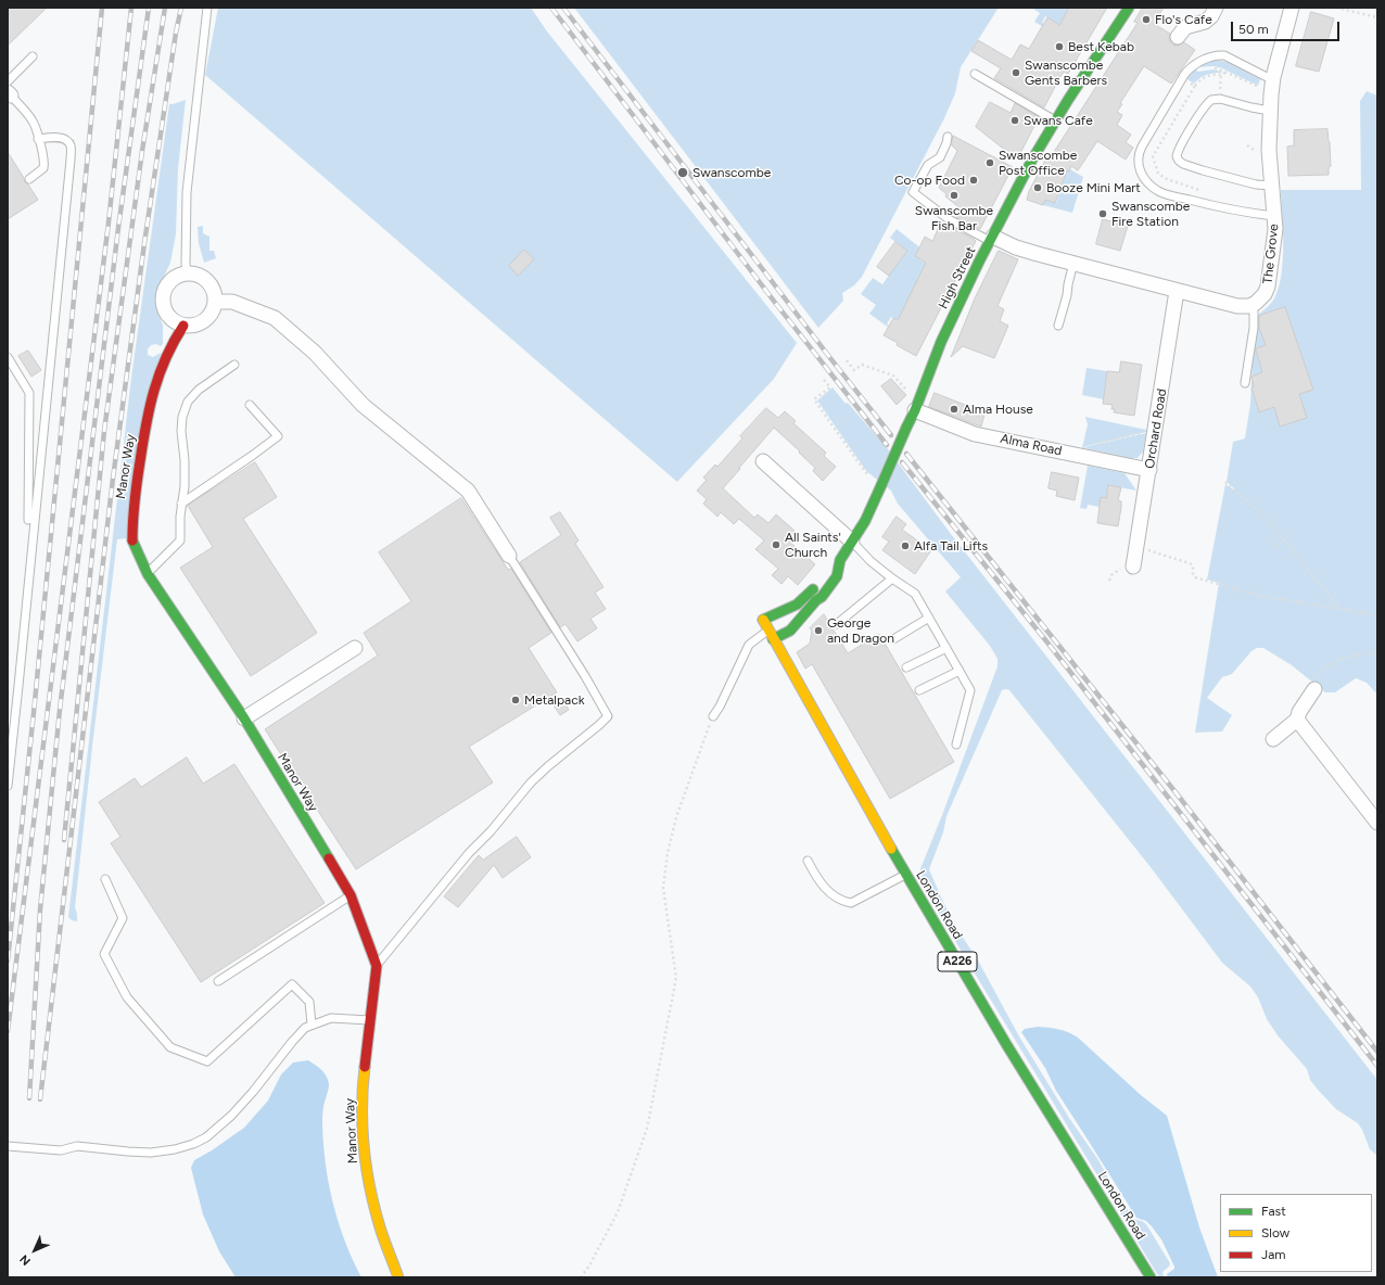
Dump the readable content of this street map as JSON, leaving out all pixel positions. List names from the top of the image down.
{
  "streets": {
    "main road": [
      "High Street",
      "Manor Way",
      "London Road",
      "A226"
    ],
    "street": ["The Grove", "Orchard Road", "Alma Road"]
  },
  "crossings": [
    ["High Street", "Alma Road"],
    ["High Street", "London Road"],
    ["Orchard Road", "Alma Road"]
  ],
  "places": [
    "Flo's Cafe",
    "Best Kebab",
    "Swanscombe Gents Barbers",
    "Swans Cafe",
    "Swanscombe Post Office",
    "Swanscombe",
    "Co-op Food",
    "Booze Mini Mart",
    "Swanscombe Fish Bar",
    "Swanscombe Fire Station",
    "Alma House",
    "All Saints' Church",
    "Alfa Tail Lifts",
    "George and Dragon",
    "Metalpack"
  ],
  "legend": ["Fast", "Slow", "Jam"],
  "scale_bar": "50 m",
  "north": "bottom left"
}
